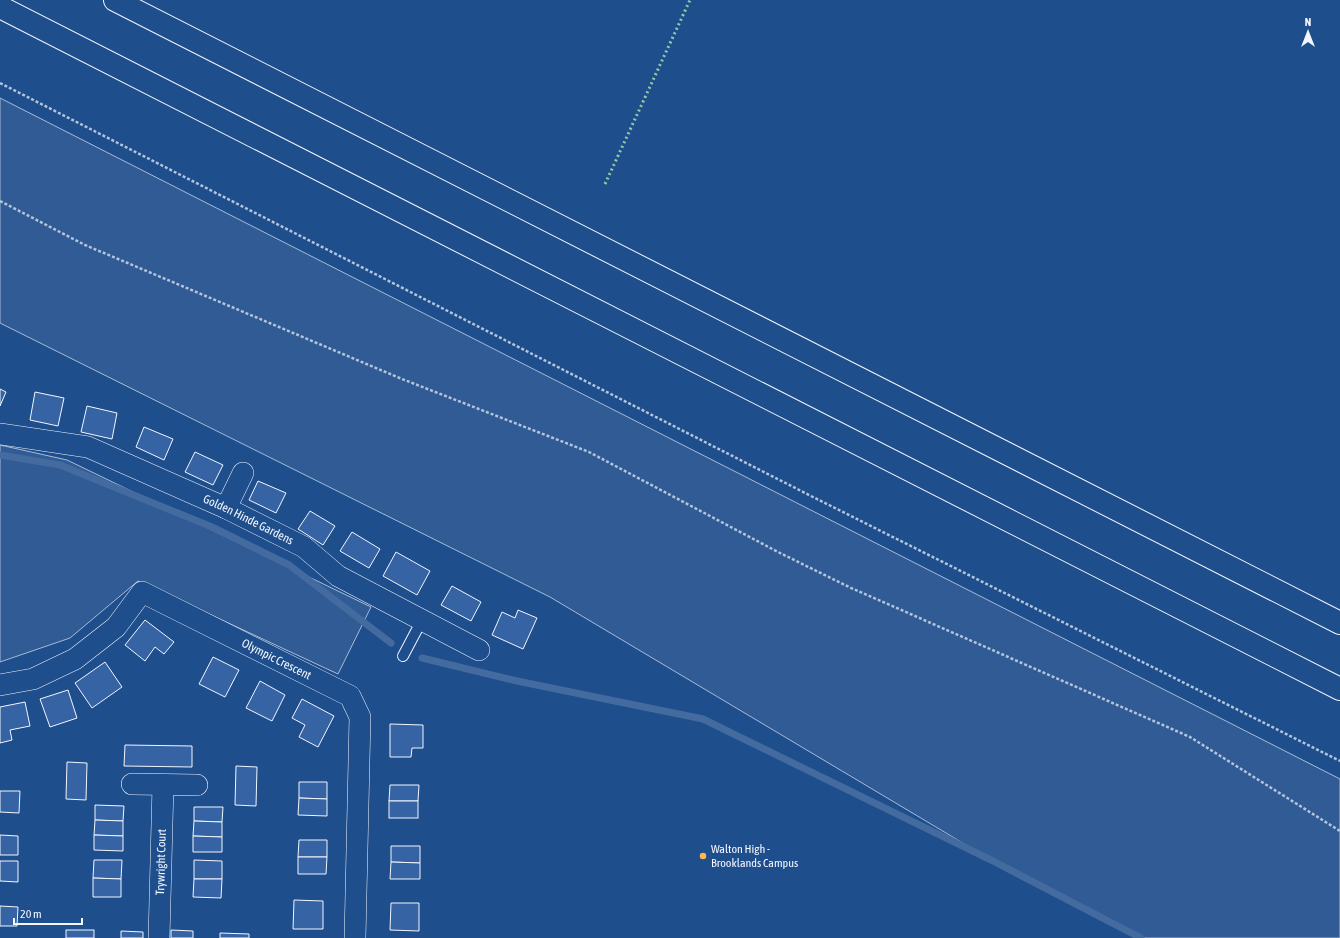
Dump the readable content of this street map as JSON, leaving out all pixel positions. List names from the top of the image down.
{
  "streets": {
    "street": ["Golden Hinde Gardens", "Olympic Crescent", "Trywright Court"]
  },
  "places": ["Walton High - Brooklands Campus"],
  "scale_bar": "20 m",
  "north": "top"
}
